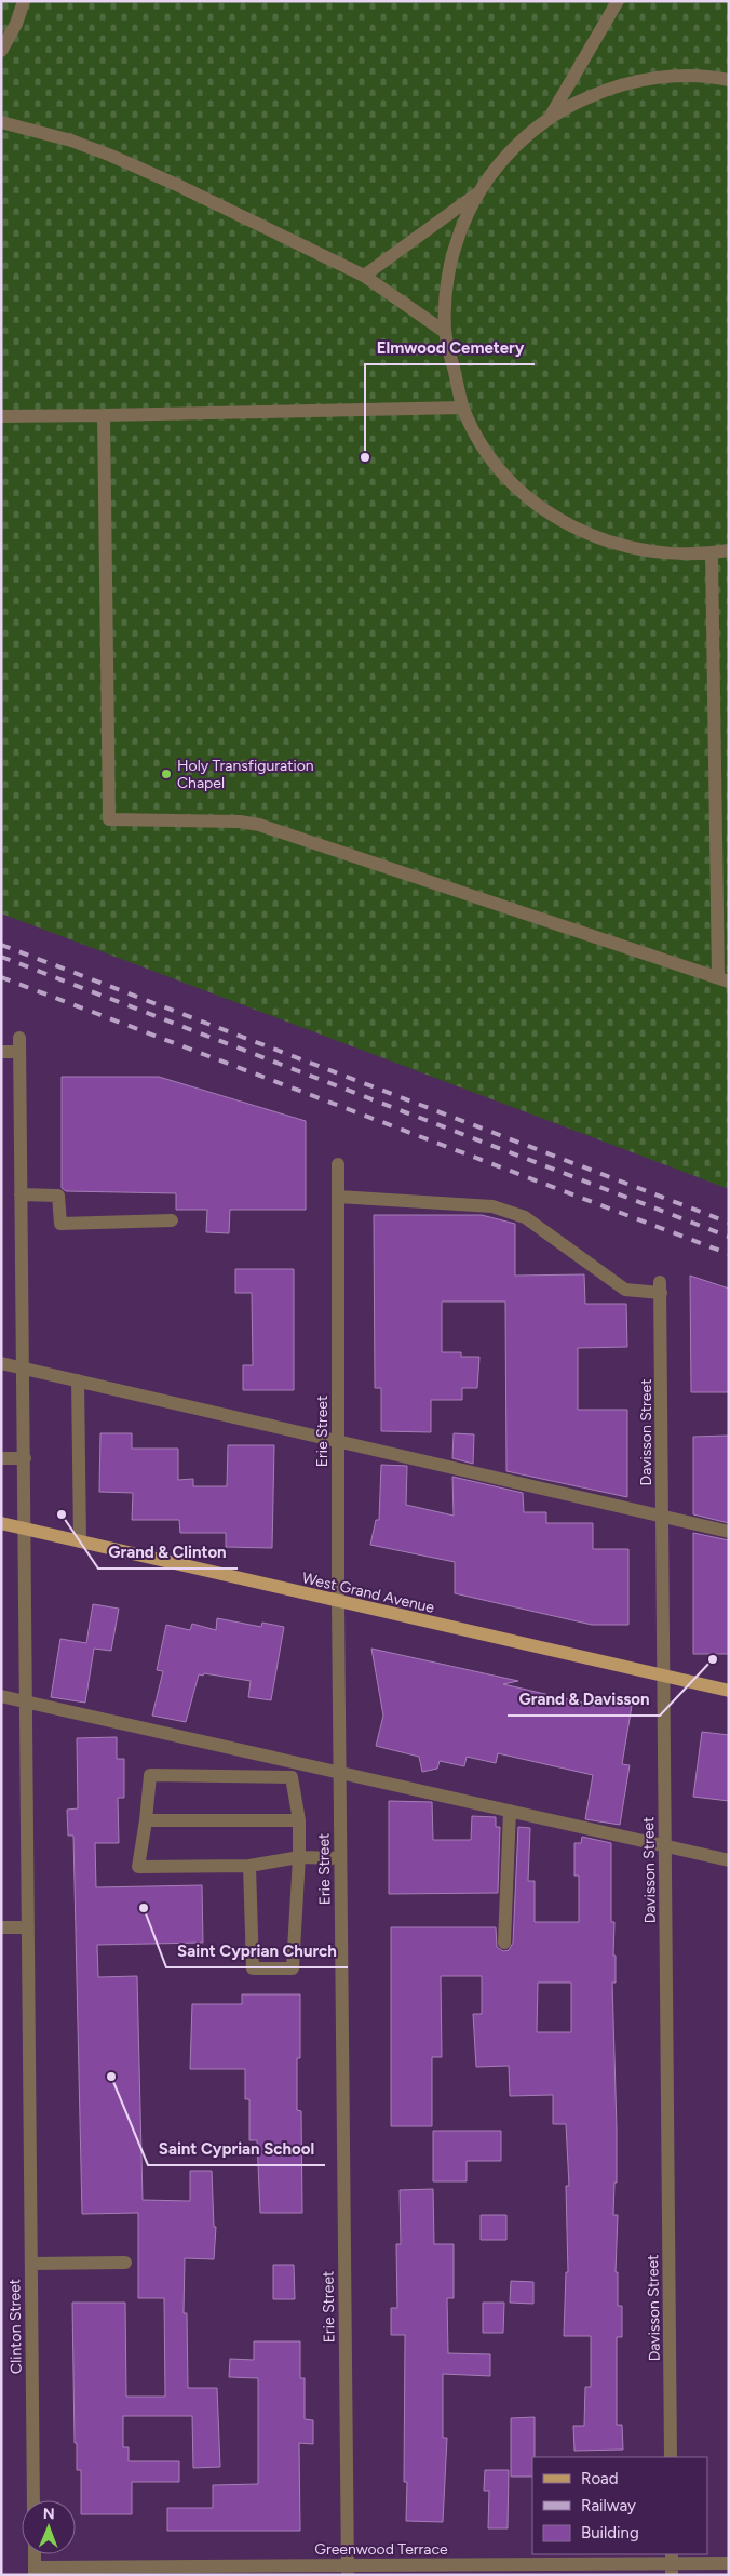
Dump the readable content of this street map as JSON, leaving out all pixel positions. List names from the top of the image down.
{
  "streets": {
    "main road": ["West Grand Avenue"],
    "street": [
      "Erie Street",
      "Davisson Street",
      "Clinton Street",
      "Greenwood Terrace"
    ]
  },
  "crossings": [
    ["Erie Street", "Davisson Street"],
    ["Erie Street", "West Grand Avenue"],
    ["Erie Street", "Greenwood Terrace"],
    ["Davisson Street", "West Grand Avenue"],
    ["West Grand Avenue", "Clinton Street"]
  ],
  "places": [
    "Elmwood Cemetery",
    "Holy Transfiguration Chapel",
    "Grand & Clinton",
    "Grand & Davisson",
    "Saint Cyprian Church",
    "Saint Cyprian School"
  ],
  "legend": ["Road", "Railway", "Building"],
  "north": "top"
}
